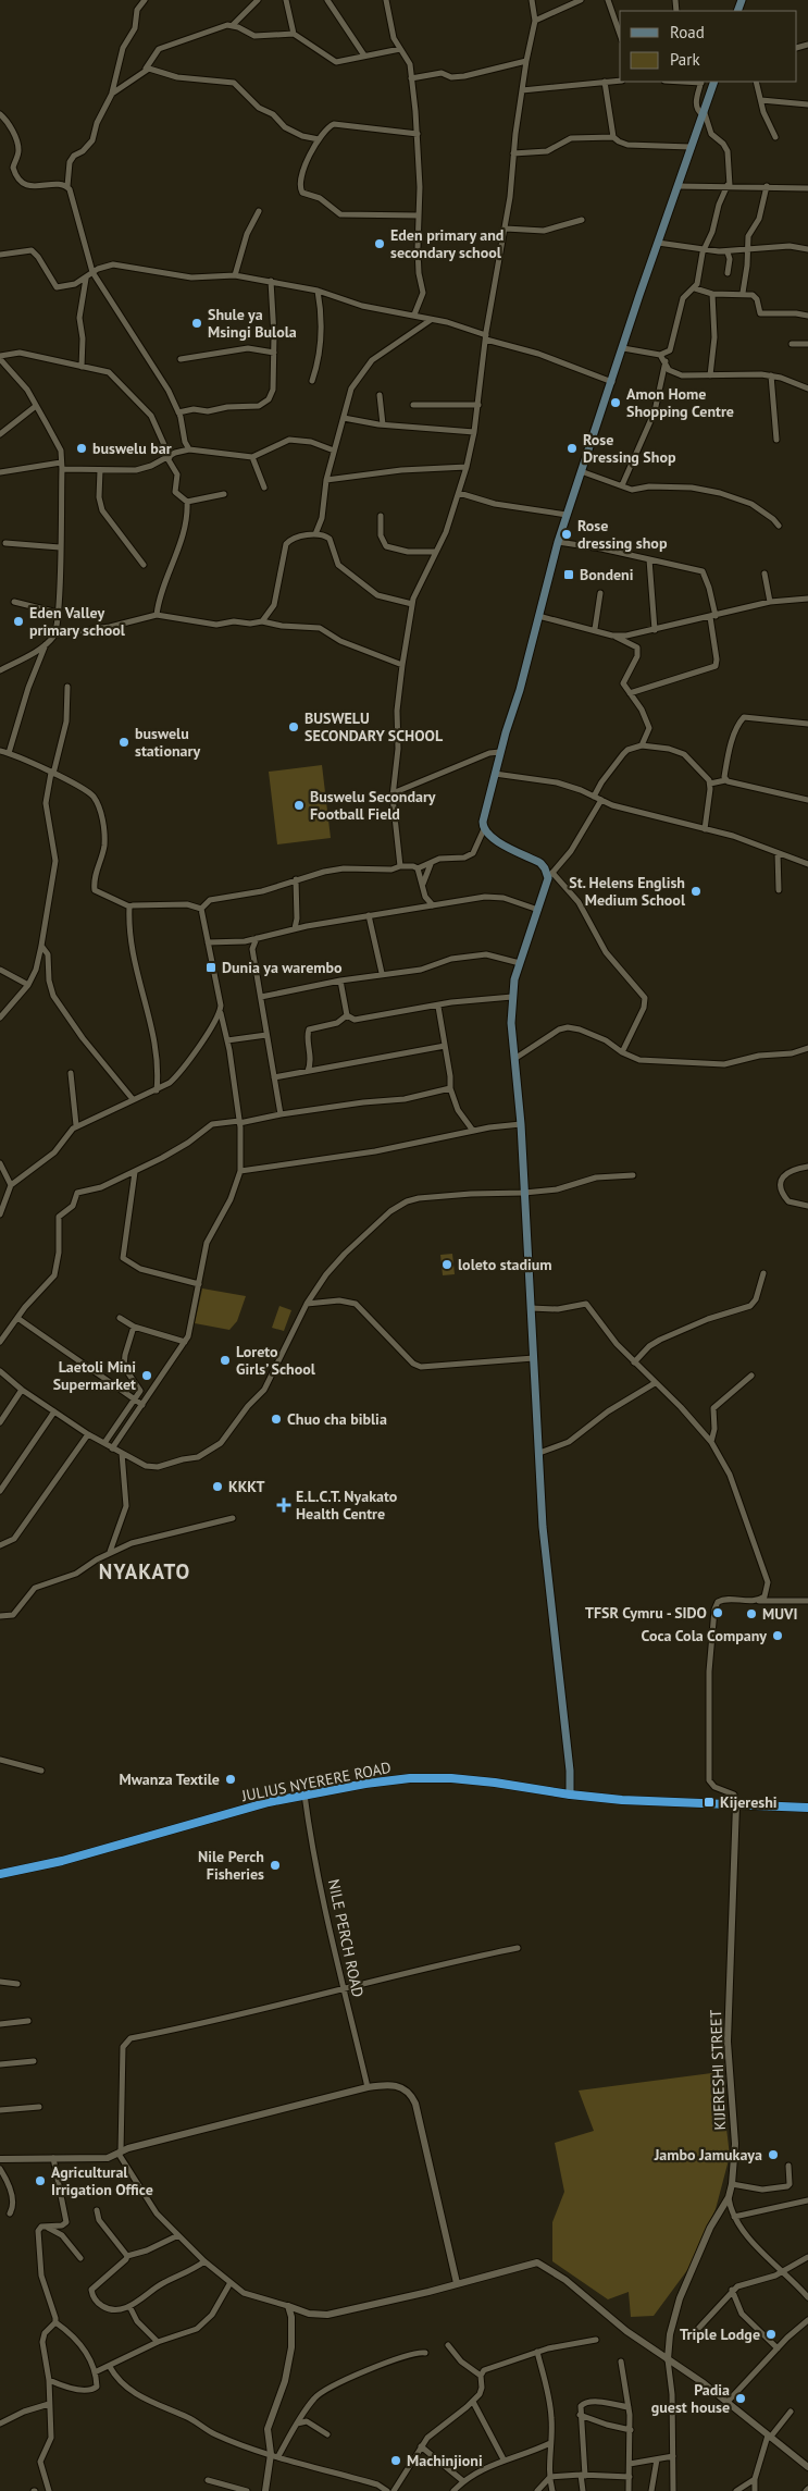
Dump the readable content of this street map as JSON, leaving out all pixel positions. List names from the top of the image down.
{
  "streets": {
    "highway": ["JULIUS NYERERE ROAD"],
    "street": ["NILE PERCH ROAD", "KIJERESHI STREET"]
  },
  "crossings": [
    ["JULIUS NYERERE ROAD", "NILE PERCH ROAD"],
    ["JULIUS NYERERE ROAD", "KIJERESHI STREET"]
  ],
  "districts": ["NYAKATO"],
  "places": {
    "other": [
      "Eden primary and secondary school",
      "Shule ya Msingi Bulola",
      "Amon Home Shopping Centre",
      "buswelu bar",
      "Rose Dressing Shop",
      "Rose dressing shop",
      "Eden Valley primary school",
      "BUSWELU SECONDARY SCHOOL",
      "buswelu stationary",
      "Buswelu Secondary Football Field",
      "St. Helens English Medium School",
      "loleto stadium",
      "Loreto Girls’ School",
      "Laetoli Mini Supermarket",
      "Chuo cha biblia",
      "KKKT",
      "TFSR Cymru - SIDO",
      "MUVI",
      "Coca Cola Company",
      "Mwanza Textile",
      "Nile Perch Fisheries",
      "Jambo Jamukaya",
      "Agricultural Irrigation Office",
      "Triple Lodge",
      "Padia guest house",
      "Machinjioni"
    ],
    "transit": ["Bondeni", "Dunia ya warembo", "Kijereshi"],
    "health": ["E.L.C.T. Nyakato Health Centre"]
  },
  "legend": ["Road", "Park"]
}
